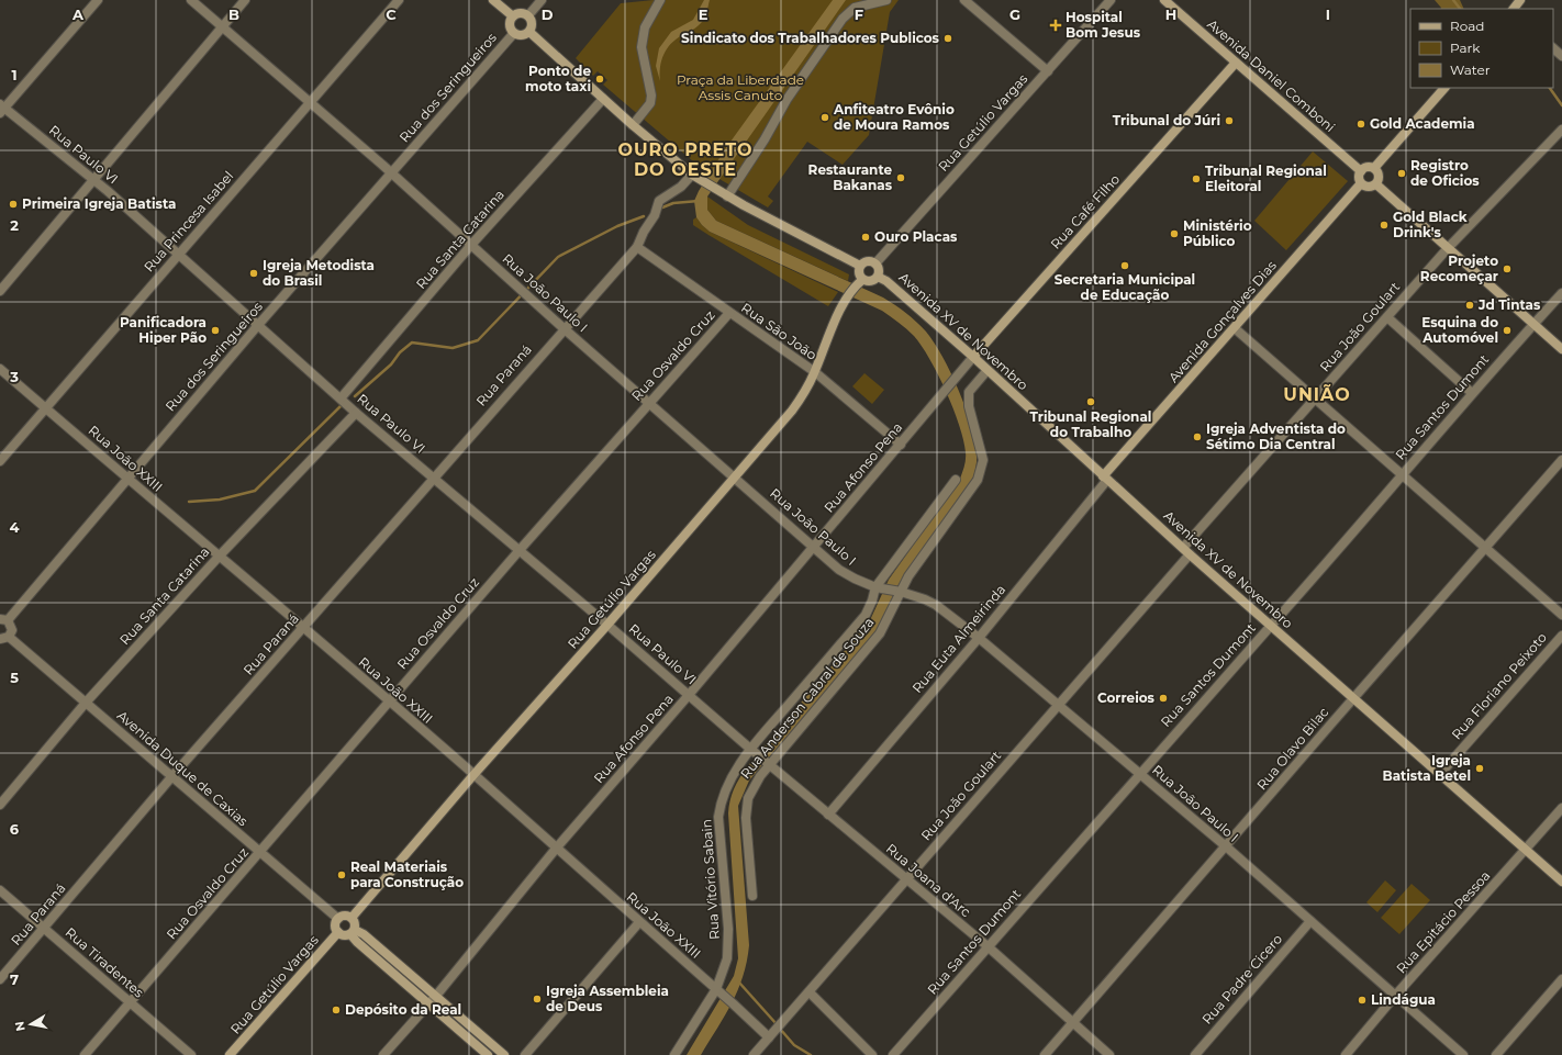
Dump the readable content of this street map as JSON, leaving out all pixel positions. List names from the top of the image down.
{
  "streets": {
    "street": [
      "Avenida Daniel Comboni",
      "Rua dos Seringueiros",
      "Rua Getúlio Vargas",
      "Rua Paulo VI",
      "Rua Café Filho",
      "Rua Princesa Isabel",
      "Rua Santa Catarina",
      "Rua João Paulo I",
      "Avenida Gonçalves Dias",
      "Rua João Goulart",
      "Rua São João",
      "Avenida XV de Novembro",
      "Rua Osvaldo Cruz",
      "Rua Paraná",
      "Rua Santos Dumont",
      "Rua João XXIII",
      "Rua Afonso Pena",
      "Rua Euta Almeirinda",
      "Rua Floriano Peixoto",
      "Rua Anderson Cabral de Souza",
      "Rua Olavo Bilac",
      "Avenida Duque de Caxias",
      "Rua Vitório Sabain",
      "Rua Joana d'Arc",
      "Rua Epitácio Pessoa",
      "Rua Tiradentes",
      "Rua Padre Cicero"
    ]
  },
  "crossings": [
    ["Avenida Daniel Comboni", "Rua Café Filho"],
    ["Avenida Daniel Comboni", "Avenida Gonçalves Dias"],
    ["Rua dos Seringueiros", "Rua Paulo VI"],
    ["Rua dos Seringueiros", "Rua João Paulo I"],
    ["Rua dos Seringueiros", "Rua João XXIII"],
    ["Rua Getúlio Vargas", "Rua Paulo VI"],
    ["Rua Getúlio Vargas", "Rua João Paulo I"],
    ["Rua Getúlio Vargas", "Rua São João"],
    ["Rua Getúlio Vargas", "Avenida XV de Novembro"],
    ["Rua Getúlio Vargas", "Rua João XXIII"],
    ["Rua Getúlio Vargas", "Avenida Duque de Caxias"],
    ["Rua Paulo VI", "Rua Princesa Isabel"],
    ["Rua Paulo VI", "Rua Santa Catarina"],
    ["Rua Paulo VI", "Rua Osvaldo Cruz"],
    ["Rua Paulo VI", "Rua Paraná"],
    ["Rua Paulo VI", "Rua Afonso Pena"],
    ["Rua Paulo VI", "Rua Anderson Cabral de Souza"],
    ["Rua Paulo VI", "Rua Vitório Sabain"],
    ["Rua Paulo VI", "Rua Joana d'Arc"],
    ["Rua Café Filho", "Avenida XV de Novembro"],
    ["Rua Café Filho", "Rua Afonso Pena"],
    ["Rua Princesa Isabel", "Rua João Paulo I"],
    ["Rua Princesa Isabel", "Rua João XXIII"],
    ["Rua Santa Catarina", "Rua João Paulo I"],
    ["Rua Santa Catarina", "Rua João XXIII"],
    ["Rua Santa Catarina", "Avenida Duque de Caxias"],
    ["Rua João Paulo I", "Rua João Goulart"],
    ["Rua João Paulo I", "Rua Osvaldo Cruz"],
    ["Rua João Paulo I", "Rua Paraná"],
    ["Rua João Paulo I", "Rua Santos Dumont"],
    ["Rua João Paulo I", "Rua Afonso Pena"],
    ["Rua João Paulo I", "Rua Euta Almeirinda"],
    ["Rua João Paulo I", "Rua Anderson Cabral de Souza"],
    ["Rua João Paulo I", "Rua Olavo Bilac"],
    ["Rua João Paulo I", "Rua Vitório Sabain"],
    ["Rua João Paulo I", "Rua Epitácio Pessoa"],
    ["Rua João Paulo I", "Rua Padre Cicero"],
    ["Avenida Gonçalves Dias", "Avenida XV de Novembro"],
    ["Avenida Gonçalves Dias", "Rua Euta Almeirinda"],
    ["Rua João Goulart", "Avenida XV de Novembro"],
    ["Rua João Goulart", "Rua João XXIII"],
    ["Rua João Goulart", "Rua Joana d'Arc"],
    ["Rua São João", "Rua Osvaldo Cruz"],
    ["Rua São João", "Rua Paraná"],
    ["Rua São João", "Rua Afonso Pena"],
    ["Avenida XV de Novembro", "Rua Santos Dumont"],
    ["Avenida XV de Novembro", "Rua Euta Almeirinda"],
    ["Avenida XV de Novembro", "Rua Floriano Peixoto"],
    ["Avenida XV de Novembro", "Rua Anderson Cabral de Souza"],
    ["Avenida XV de Novembro", "Rua Olavo Bilac"],
    ["Avenida XV de Novembro", "Rua Epitácio Pessoa"],
    ["Rua Osvaldo Cruz", "Rua João XXIII"],
    ["Rua Osvaldo Cruz", "Avenida Duque de Caxias"],
    ["Rua Osvaldo Cruz", "Rua Tiradentes"],
    ["Rua Paraná", "Rua João XXIII"],
    ["Rua Paraná", "Avenida Duque de Caxias"],
    ["Rua Paraná", "Rua Tiradentes"],
    ["Rua Santos Dumont", "Rua Joana d'Arc"],
    ["Rua João XXIII", "Rua Afonso Pena"],
    ["Rua João XXIII", "Rua Vitório Sabain"],
    ["Rua Euta Almeirinda", "Rua Joana d'Arc"],
    ["Rua Anderson Cabral de Souza", "Rua Vitório Sabain"],
    ["Rua Anderson Cabral de Souza", "Rua Joana d'Arc"],
    ["Rua Olavo Bilac", "Rua Joana d'Arc"]
  ],
  "districts": ["OURO PRETO DO OESTE", "UNIÃO"],
  "parks": ["Praça da Liberdade Assis Canuto"],
  "places": {
    "health": ["Hospital Bom Jesus"],
    "other": [
      "Sindicato dos Trabalhadores Publicos",
      "Ponto de moto taxi",
      "Anfiteatro Evônio de Moura Ramos",
      "Tribunal do Júri",
      "Gold Academia",
      "Registro de Oficios",
      "Restaurante Bakanas",
      "Tribunal Regional Eleitoral",
      "Primeira Igreja Batista",
      "Gold Black Drink's",
      "Ministério Público",
      "Ouro Placas",
      "Secretaria Municipal de Educação",
      "Projeto Recomeçar",
      "Igreja Metodista do Brasil",
      "Jd Tintas",
      "Panificadora Hiper Pão",
      "Esquina do Automóvel",
      "Tribunal Regional do Trabalho",
      "Igreja Adventista do Sétimo Dia Central",
      "Correios",
      "Igreja Batista Betel",
      "Real Materiais para Construção",
      "Igreja Assembleia de Deus",
      "Lindágua",
      "Depósito da Real"
    ]
  },
  "legend": ["Road", "Park", "Water"],
  "north": "left",
  "grid": {
    "columns": [
      "A",
      "B",
      "C",
      "D",
      "E",
      "F",
      "G",
      "H",
      "I"
    ],
    "rows": [
      "1",
      "2",
      "3",
      "4",
      "5",
      "6",
      "7"
    ]
  }
}
